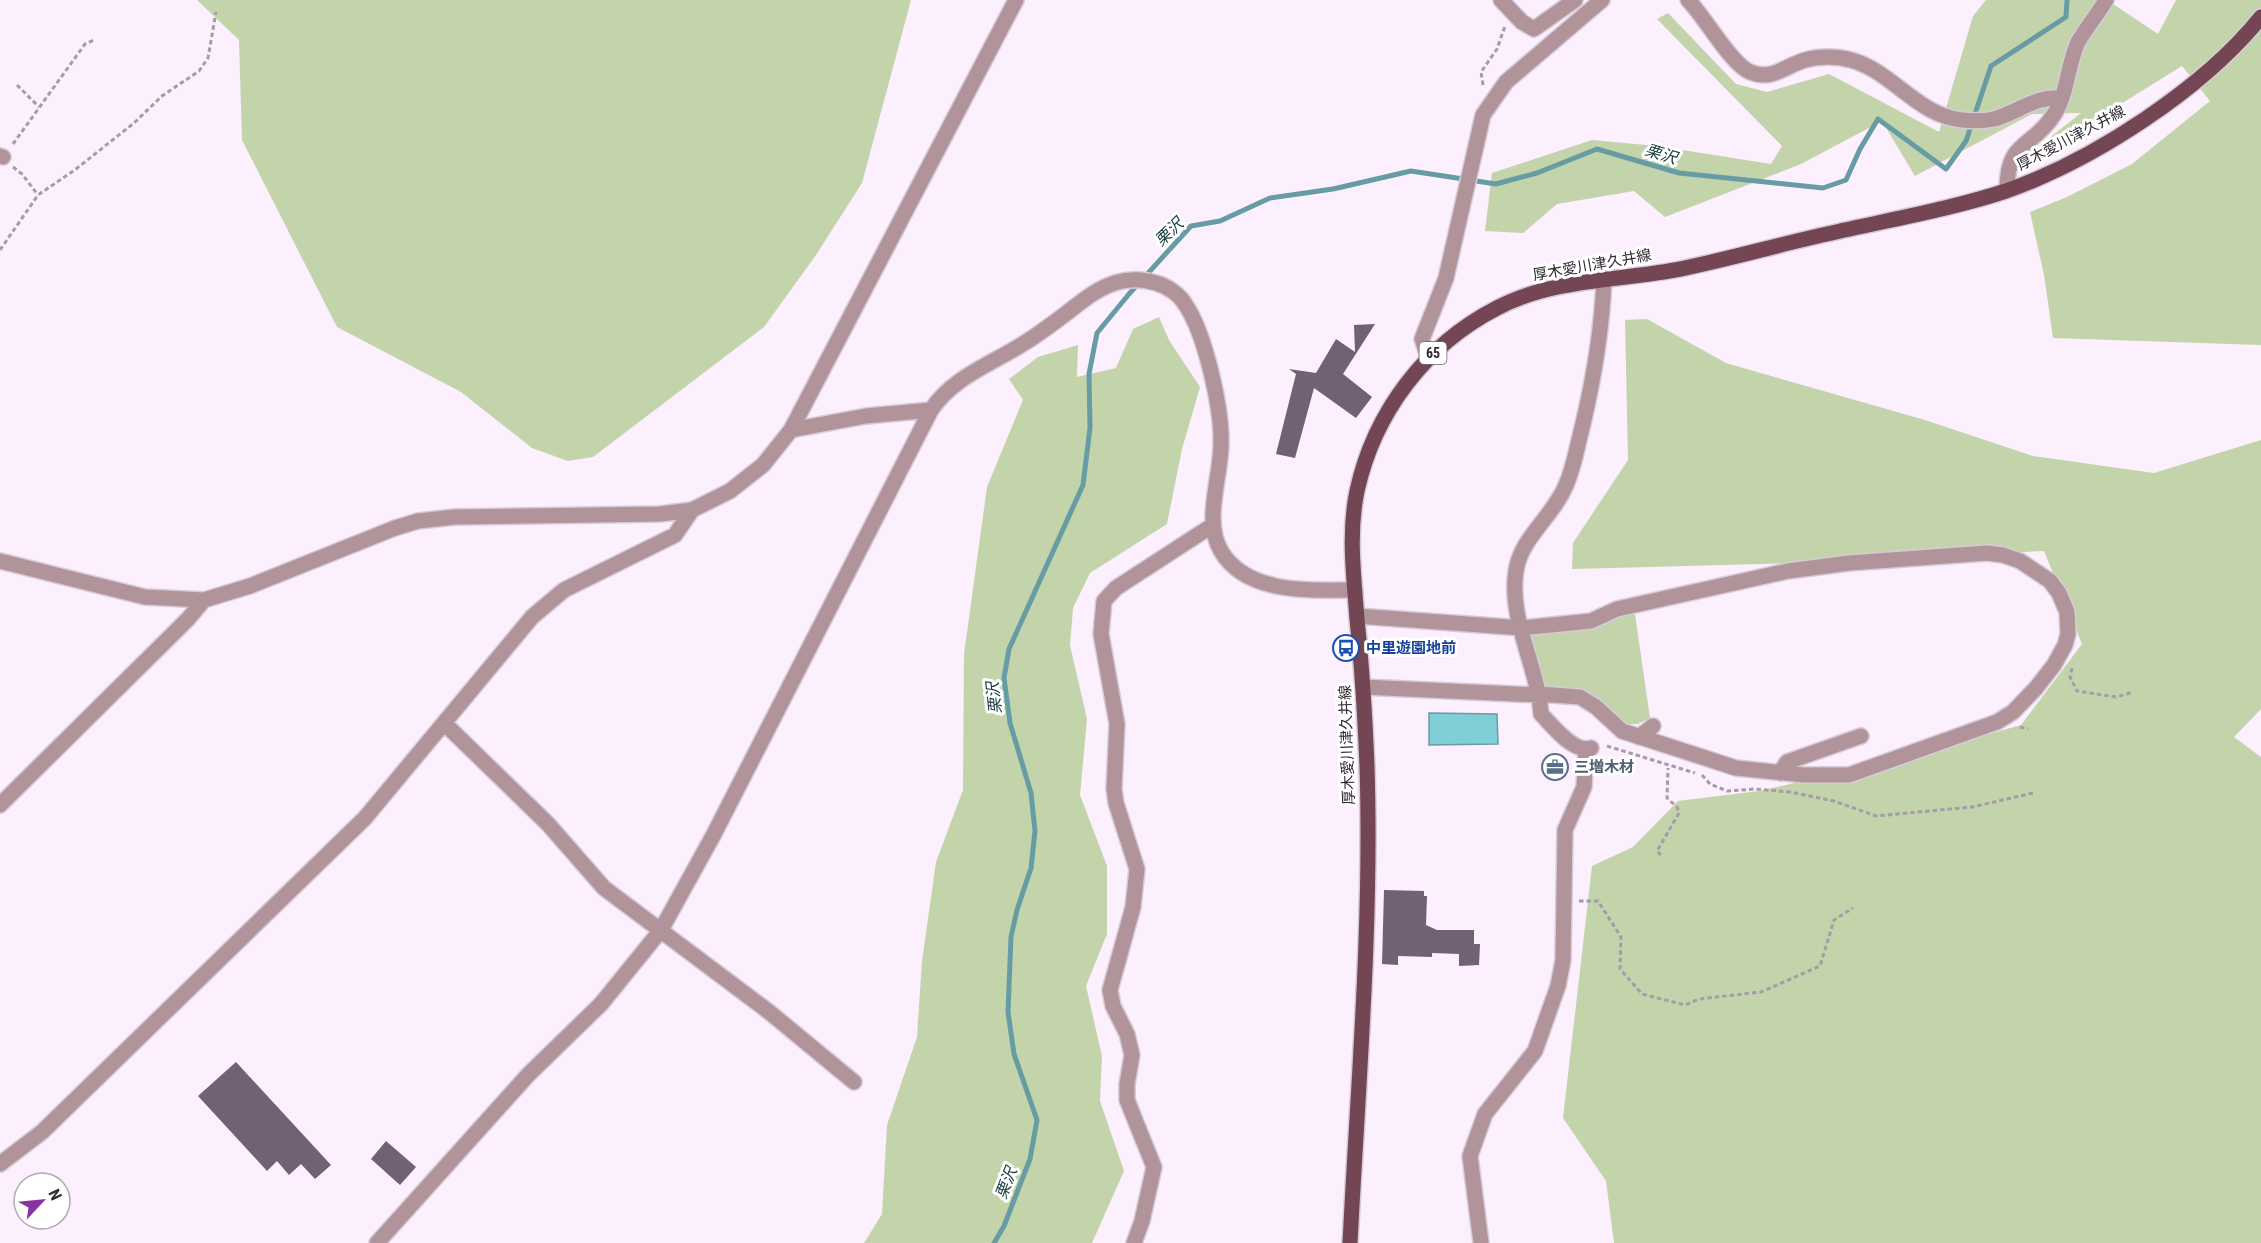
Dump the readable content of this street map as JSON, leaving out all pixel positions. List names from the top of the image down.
{
  "streets": {
    "main road": ["厚木愛川津久井線", "65"]
  },
  "water": ["栗沢"],
  "places": {
    "bus stop": ["中里遊園地前"],
    "office": ["三増木材"]
  },
  "north": "top right"
}
